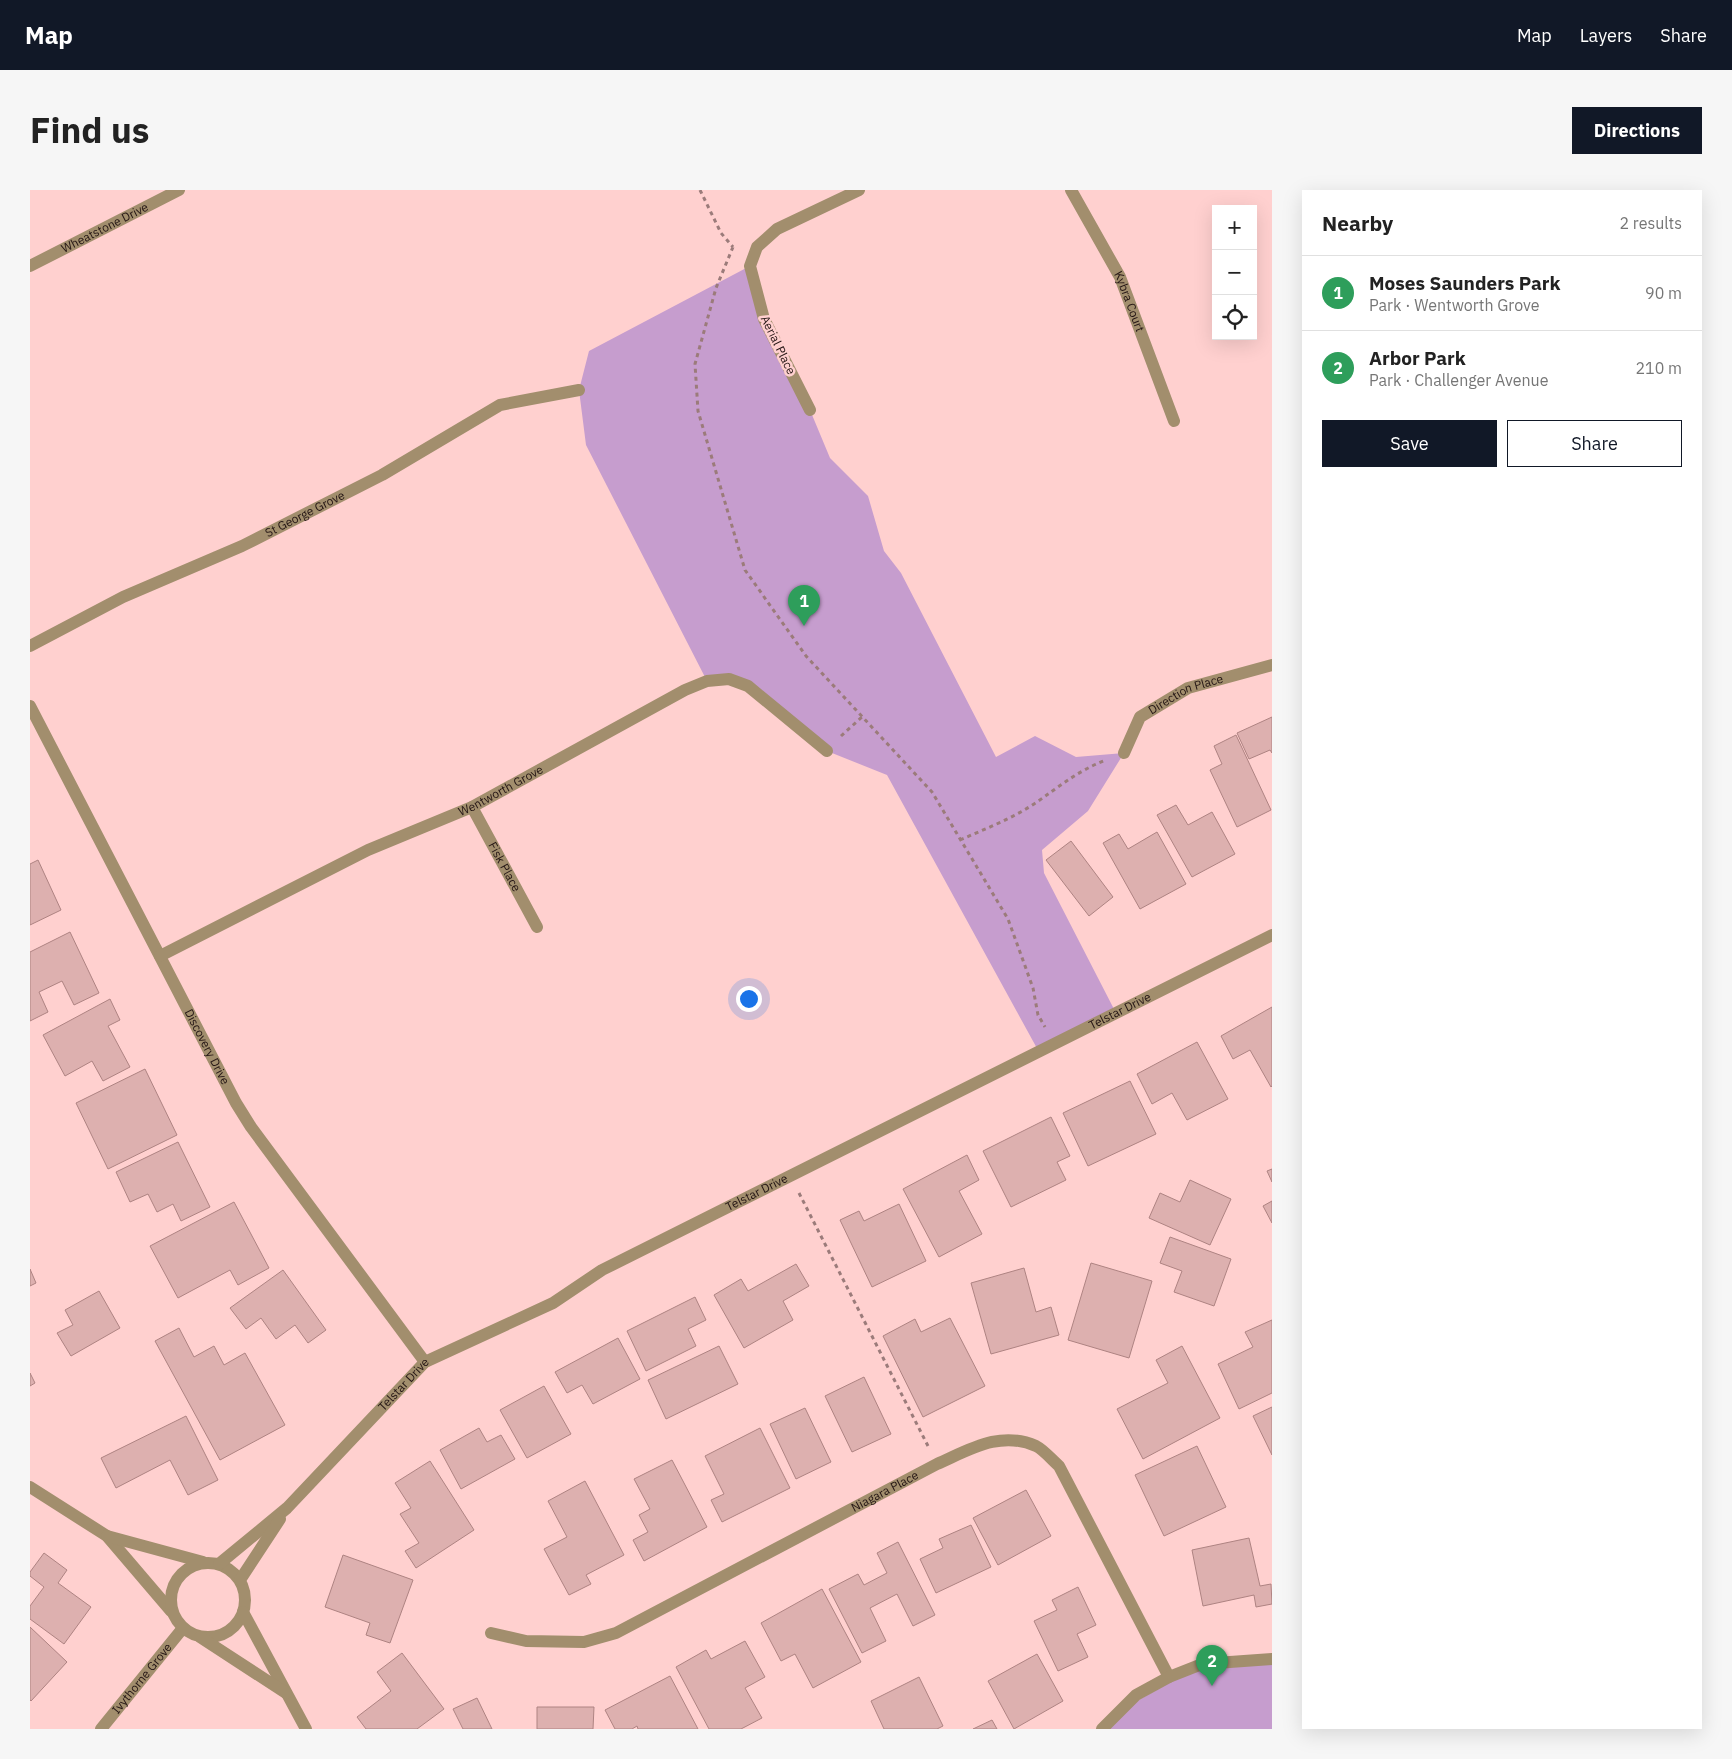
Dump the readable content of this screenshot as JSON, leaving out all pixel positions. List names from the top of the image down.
{
  "streets": {
    "street": [
      "Wheatstone Drive",
      "Kybra Court",
      "Aerial Place",
      "St George Grove",
      "Direction Place",
      "Wentworth Grove",
      "Fisk Place",
      "Telstar Drive",
      "Discovery Drive",
      "Niagara Place",
      "Ivythorne Grove"
    ]
  },
  "crossings": [
    ["Wentworth Grove", "Fisk Place"],
    ["Wentworth Grove", "Discovery Drive"],
    ["Telstar Drive", "Discovery Drive"],
    ["Telstar Drive", "Ivythorne Grove"]
  ],
  "page": {
    "header": "Map",
    "nav": ["Map", "Layers", "Share"],
    "title": "Find us",
    "buttons": [
      "Directions",
      ["Save", "Share"]
    ],
    "heading": ["Nearby", "2 results"],
    "map_buttons": ["+", "−"],
    "list": [
      {
        "mark": "1",
        "name": "Moses Saunders Park",
        "note": "Park · Wentworth Grove",
        "value": "90 m"
      },
      {
        "mark": "2",
        "name": "Arbor Park",
        "note": "Park · Challenger Avenue",
        "value": "210 m"
      }
    ],
    "pins": ["1", "2"]
  }
}
